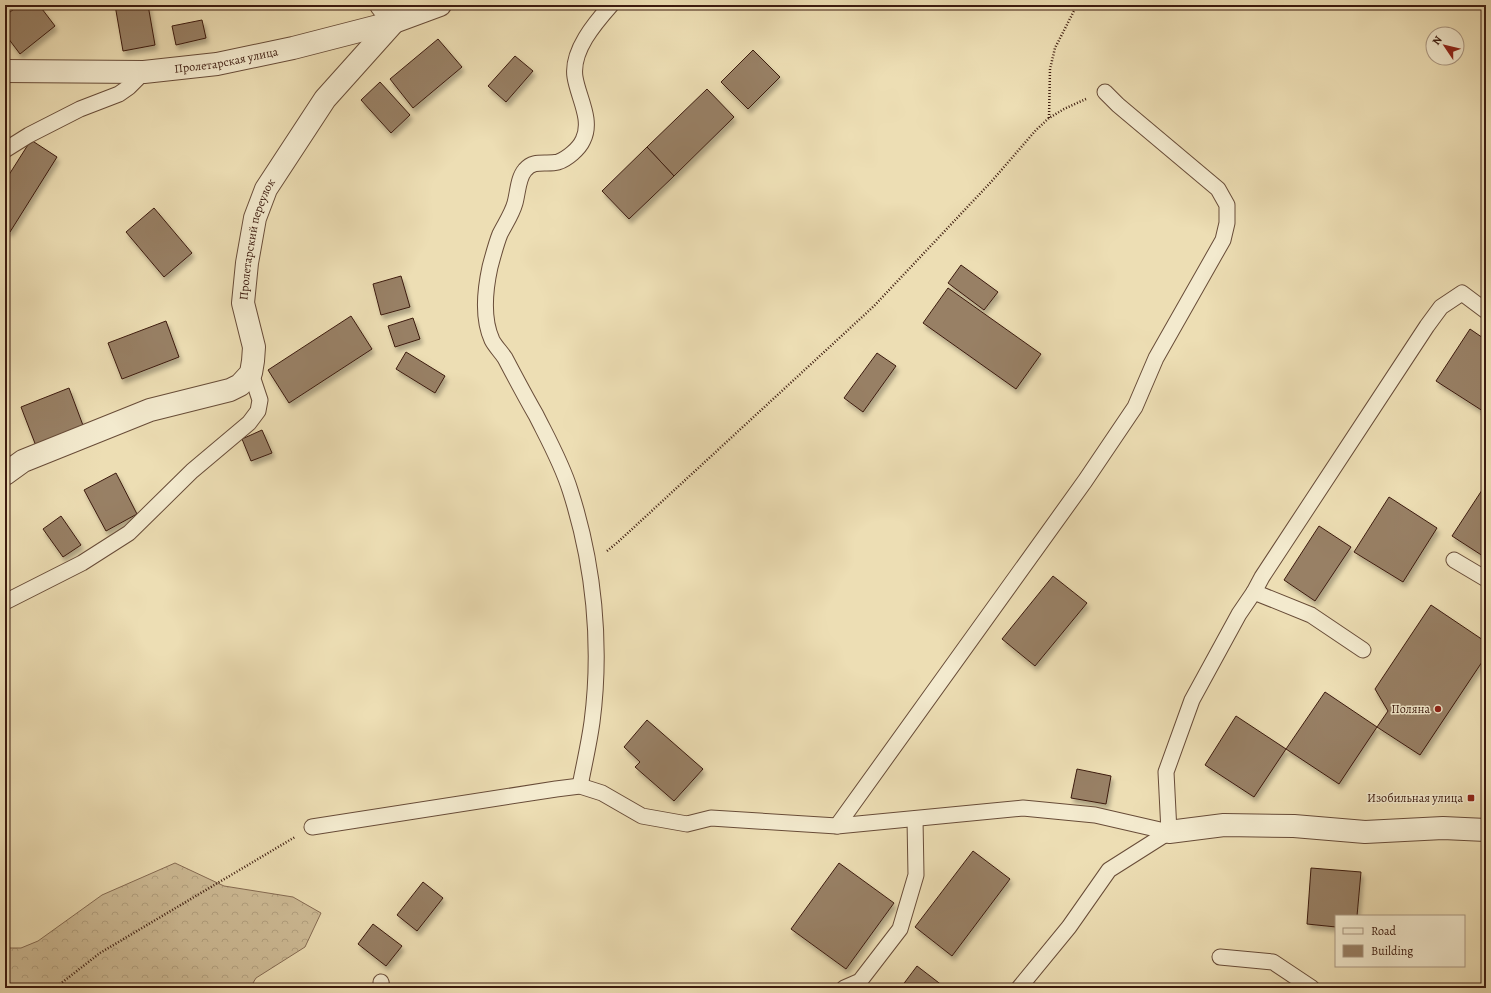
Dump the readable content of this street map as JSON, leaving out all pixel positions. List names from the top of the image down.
{
  "streets": {
    "street": ["Пролетарская улица", "Пролетарский переулок"]
  },
  "crossings": [
    ["Пролетарская улица", "Пролетарский переулок"]
  ],
  "places": {
    "other": ["Поляна"],
    "transit": ["Изобильная улица"]
  },
  "legend": ["Road", "Building"],
  "north": "top left"
}
